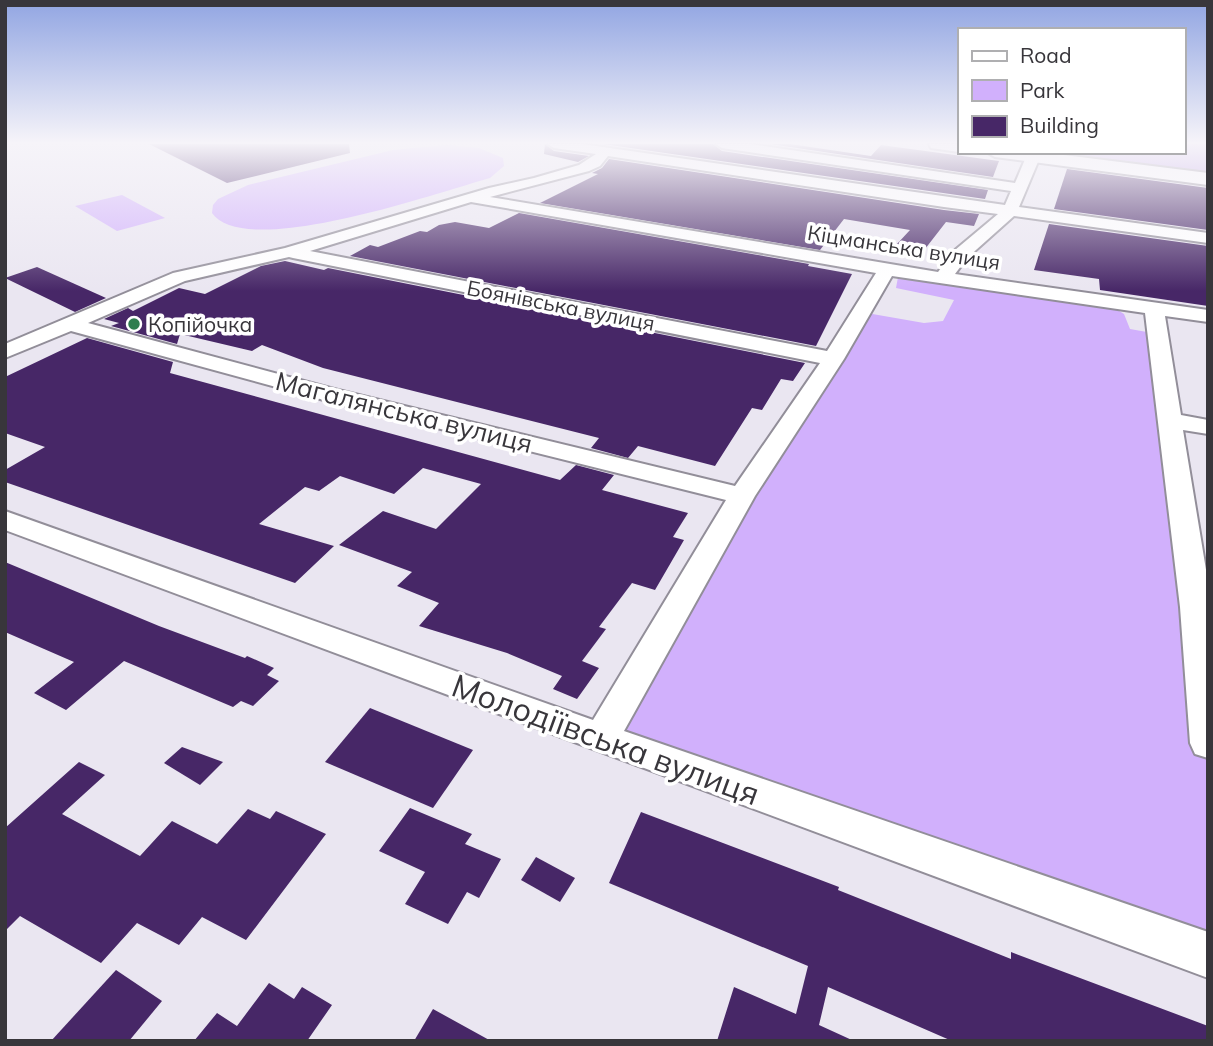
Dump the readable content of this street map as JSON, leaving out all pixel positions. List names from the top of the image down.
{
  "streets": {
    "street": [
      "Кіцманська вулиця",
      "Боянівська вулиця",
      "Магалянська вулиця",
      "Молодіївська вулиця"
    ]
  },
  "places": ["Копійочка"],
  "legend": ["Road", "Park", "Building"]
}
